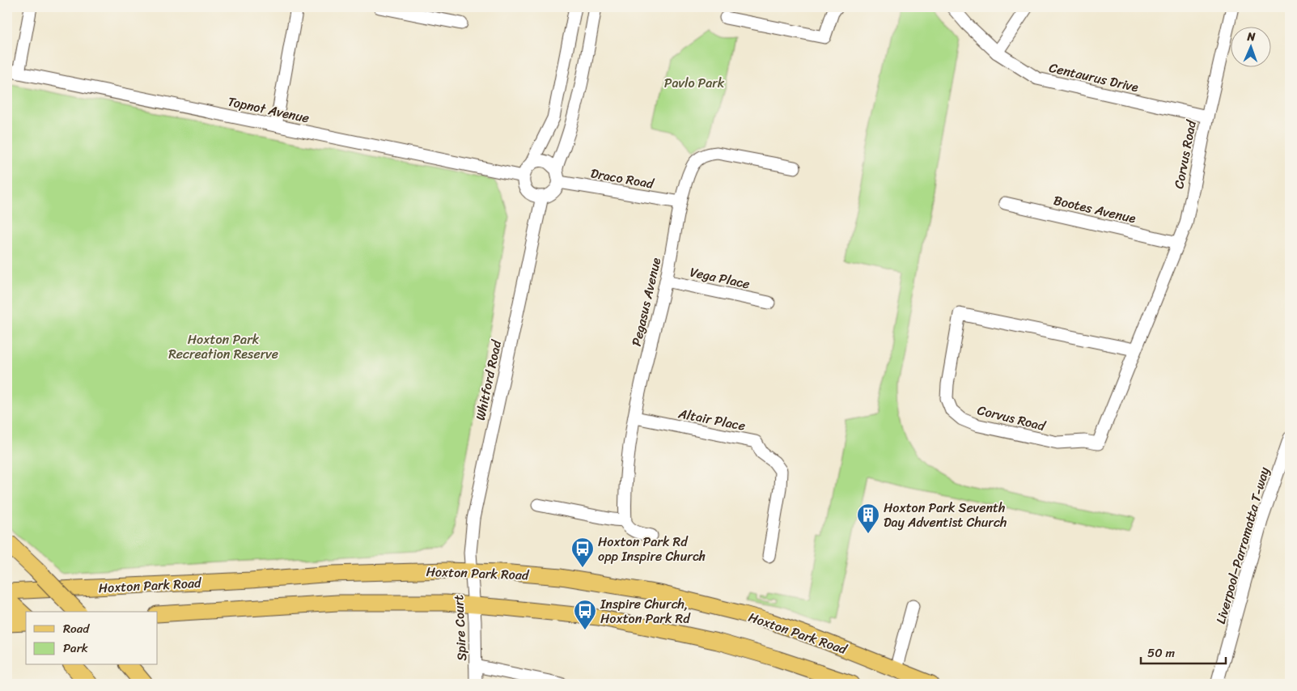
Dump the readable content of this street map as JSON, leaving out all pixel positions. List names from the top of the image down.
{
  "streets": {
    "main road": ["Hoxton Park Road"],
    "street": [
      "Centaurus Drive",
      "Topnot Avenue",
      "Corvus Road",
      "Draco Road",
      "Bootes Avenue",
      "Vega Place",
      "Pegasus Avenue",
      "Whitford Road",
      "Altair Place",
      "Liverpool–Parramatta T-way",
      "Spire Court"
    ]
  },
  "crossings": [
    ["Centaurus Drive", "Corvus Road"],
    ["Topnot Avenue", "Draco Road"],
    ["Topnot Avenue", "Whitford Road"],
    ["Corvus Road", "Bootes Avenue"],
    ["Draco Road", "Pegasus Avenue"],
    ["Draco Road", "Whitford Road"],
    ["Vega Place", "Pegasus Avenue"],
    ["Pegasus Avenue", "Altair Place"],
    ["Whitford Road", "Hoxton Park Road"],
    ["Whitford Road", "Spire Court"],
    ["Hoxton Park Road", "Spire Court"]
  ],
  "parks": ["Pavlo Park", "Hoxton Park Recreation Reserve"],
  "places": {
    "building": ["Hoxton Park Seventh Day Adventist Church"],
    "bus stop": ["Hoxton Park Rd opp Inspire Church", "Inspire Church, Hoxton Park Rd"]
  },
  "legend": ["Road", "Park"],
  "scale_bar": "50 m",
  "north": "top"
}
